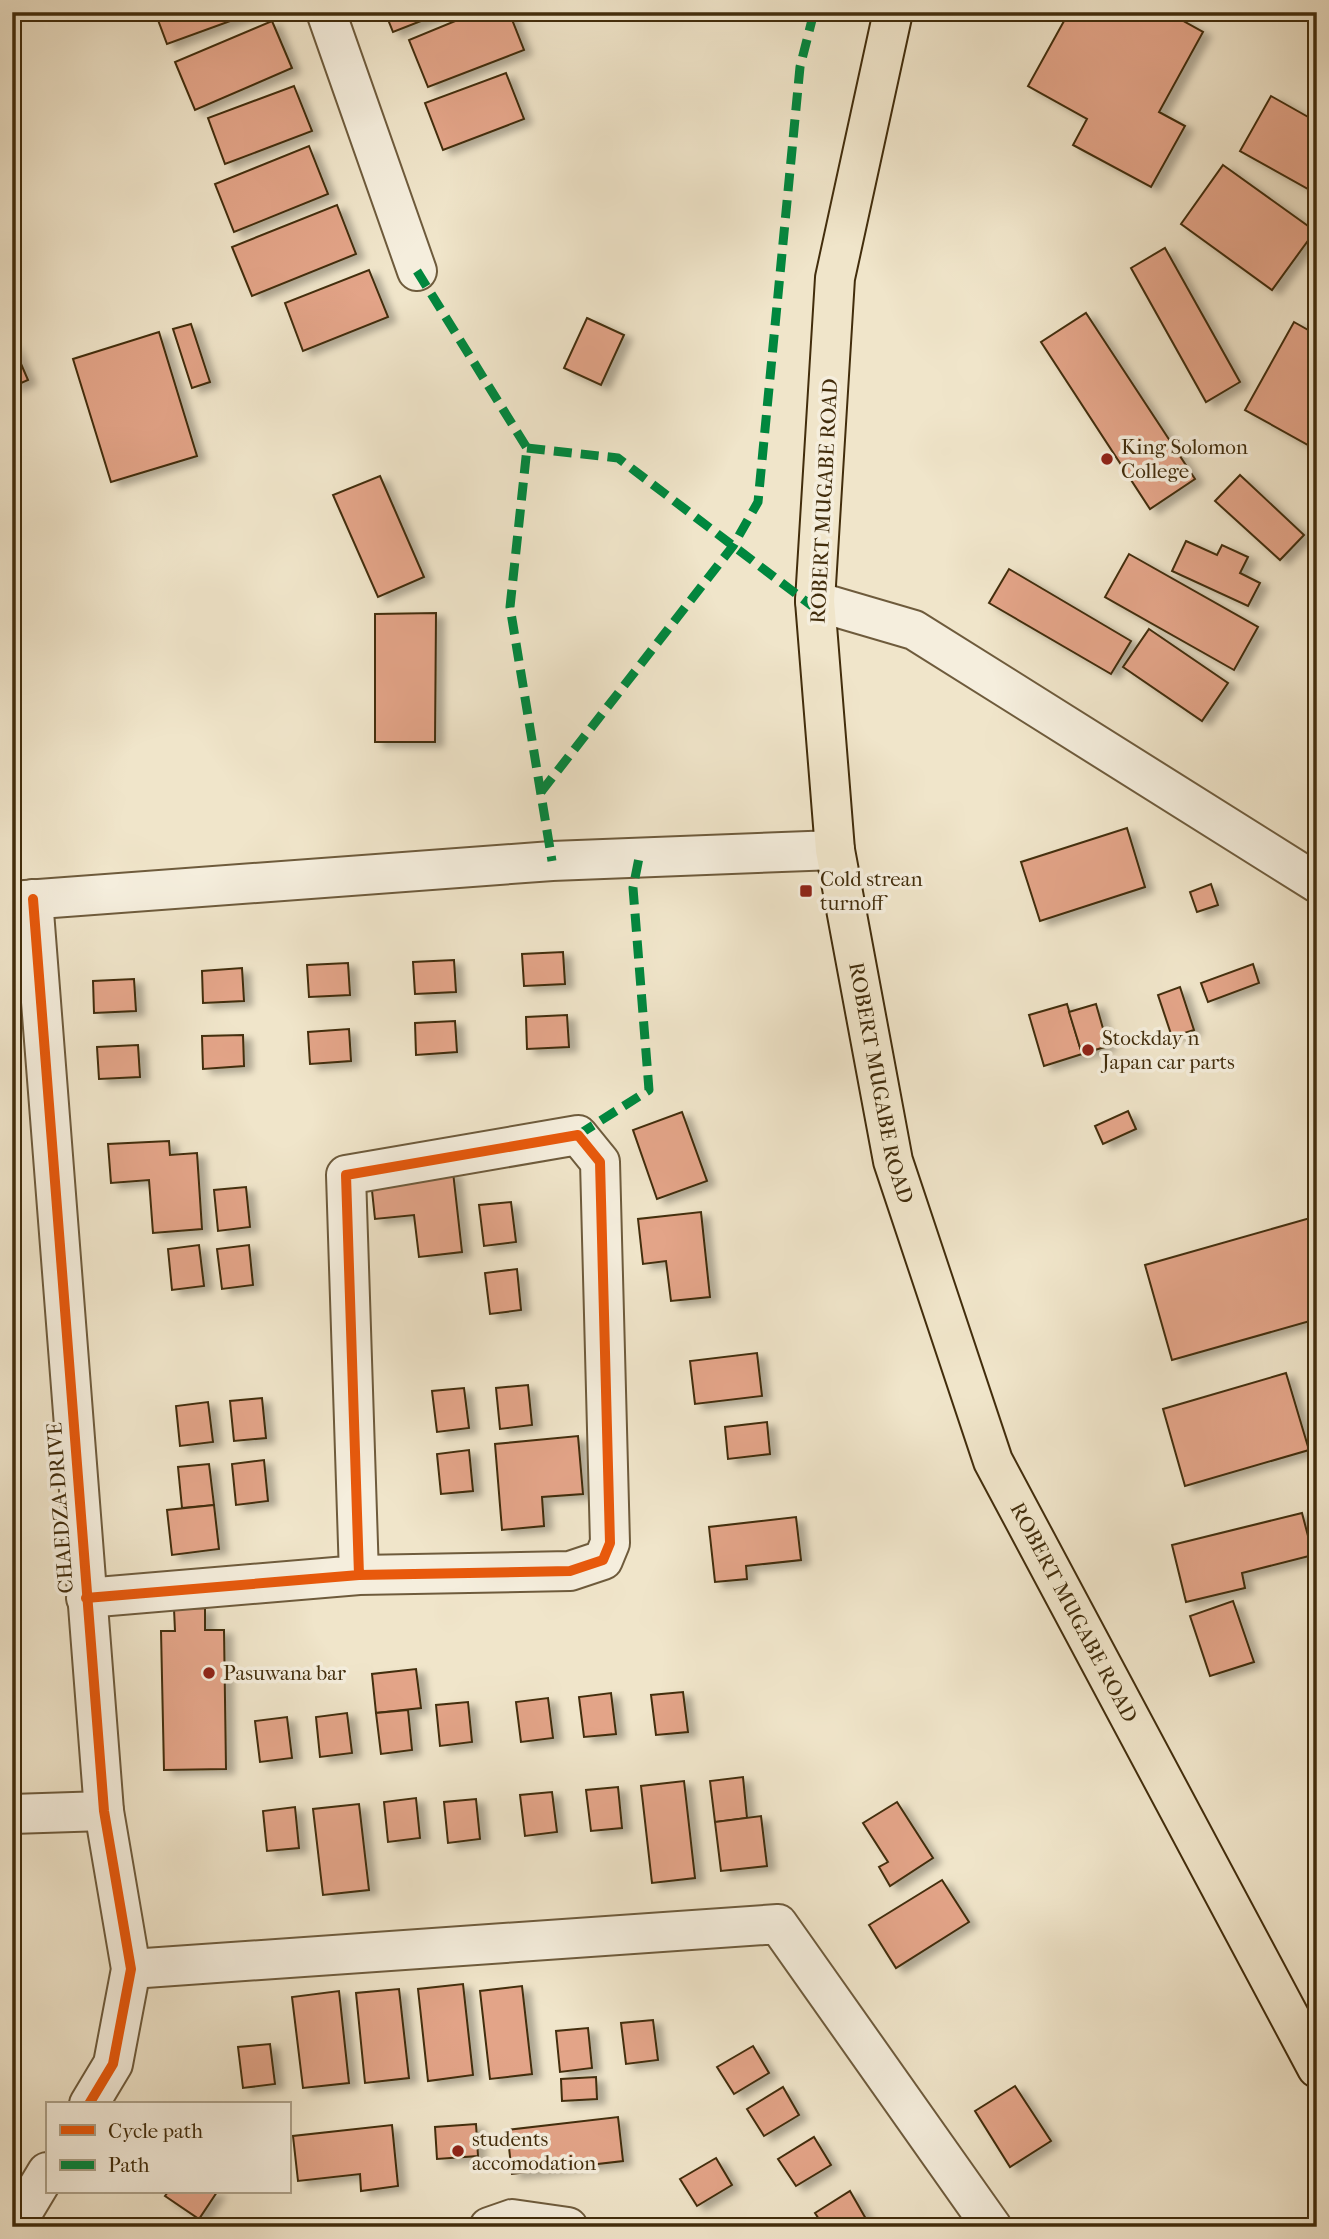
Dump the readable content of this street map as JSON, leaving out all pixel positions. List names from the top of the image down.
{
  "streets": {
    "main road": ["ROBERT MUGABE ROAD"],
    "street": ["CHAEDZA DRIVE"]
  },
  "places": {
    "other": [
      "King Solomon College",
      "Stockday n Japan car parts",
      "Pasuwana bar",
      "students accomodation"
    ],
    "transit": ["Cold strean turnoff"]
  },
  "legend": ["Cycle path", "Path"]
}
